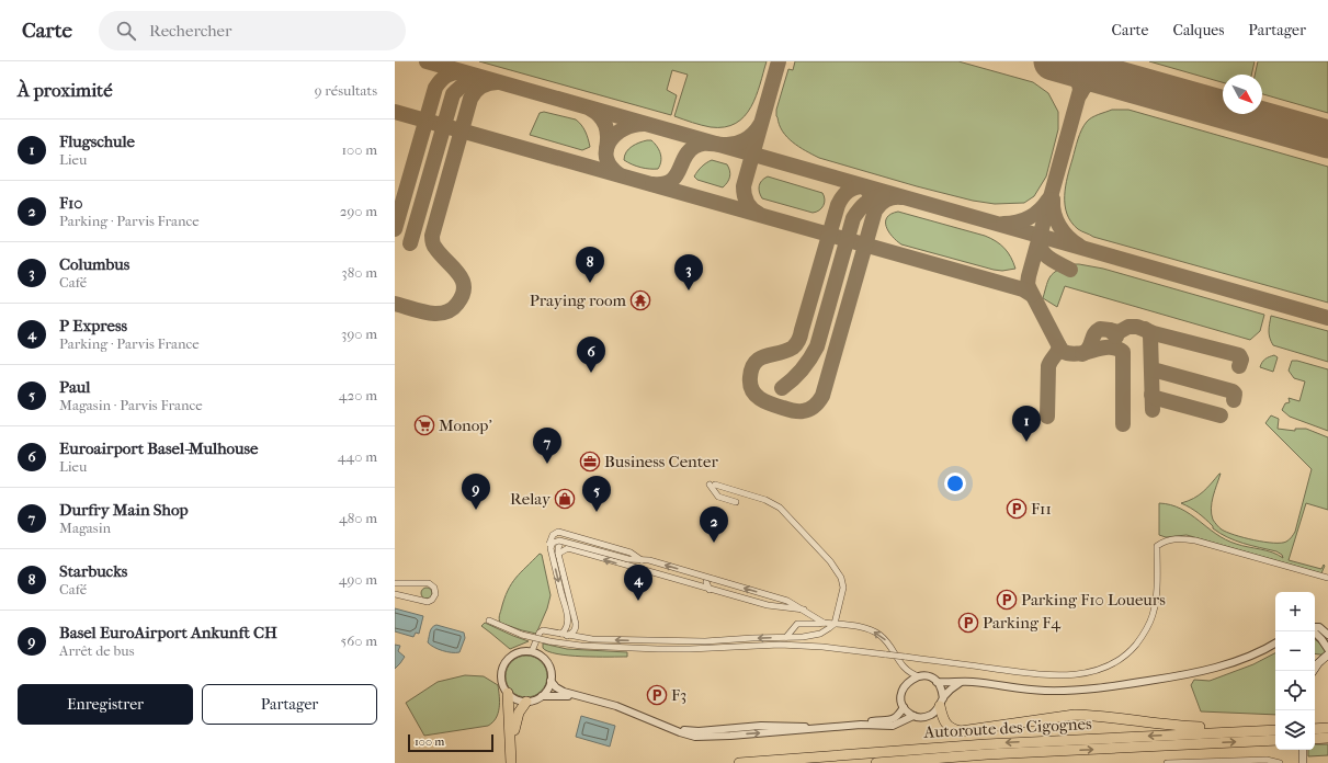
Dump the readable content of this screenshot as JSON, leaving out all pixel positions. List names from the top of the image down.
{
  "streets": {
    "highway": ["Autoroute des Cigognes"]
  },
  "places": {
    "temple": ["Praying room"],
    "supermarket": ["Monop'"],
    "office": ["Business Center"],
    "shop": ["Relay"],
    "parking": [
      "F11",
      "Parking F10 Loueurs",
      "Parking F4",
      "F3"
    ]
  },
  "scale_bar": "100 m",
  "north": "bottom right",
  "page": {
    "header": "Carte",
    "search": "Rechercher",
    "nav": ["Carte", "Calques", "Partager"],
    "heading": ["À proximité", "9 résultats"],
    "list": [
      {
        "mark": "1",
        "name": "Flugschule",
        "note": "Lieu",
        "value": "100 m"
      },
      {
        "mark": "2",
        "name": "F10",
        "note": "Parking · Parvis France",
        "value": "290 m"
      },
      {
        "mark": "3",
        "name": "Columbus",
        "note": "Café",
        "value": "380 m"
      },
      {
        "mark": "4",
        "name": "P Express",
        "note": "Parking · Parvis France",
        "value": "390 m"
      },
      {
        "mark": "5",
        "name": "Paul",
        "note": "Magasin · Parvis France",
        "value": "420 m"
      },
      {
        "mark": "6",
        "name": "Euroairport Basel-Mulhouse",
        "note": "Lieu",
        "value": "440 m"
      },
      {
        "mark": "7",
        "name": "Durfry Main Shop",
        "note": "Magasin",
        "value": "480 m"
      },
      {
        "mark": "8",
        "name": "Starbucks",
        "note": "Café",
        "value": "490 m"
      },
      {
        "mark": "9",
        "name": "Basel EuroAirport Ankunft CH",
        "note": "Arrêt de bus",
        "value": "560 m"
      }
    ],
    "pins": [
      "8",
      "3",
      "6",
      "1",
      "7",
      "9",
      "5",
      "2",
      "4"
    ],
    "map_buttons": ["+", "−"],
    "buttons": ["Enregistrer", "Partager"],
    "scale": "100 m"
  }
}
